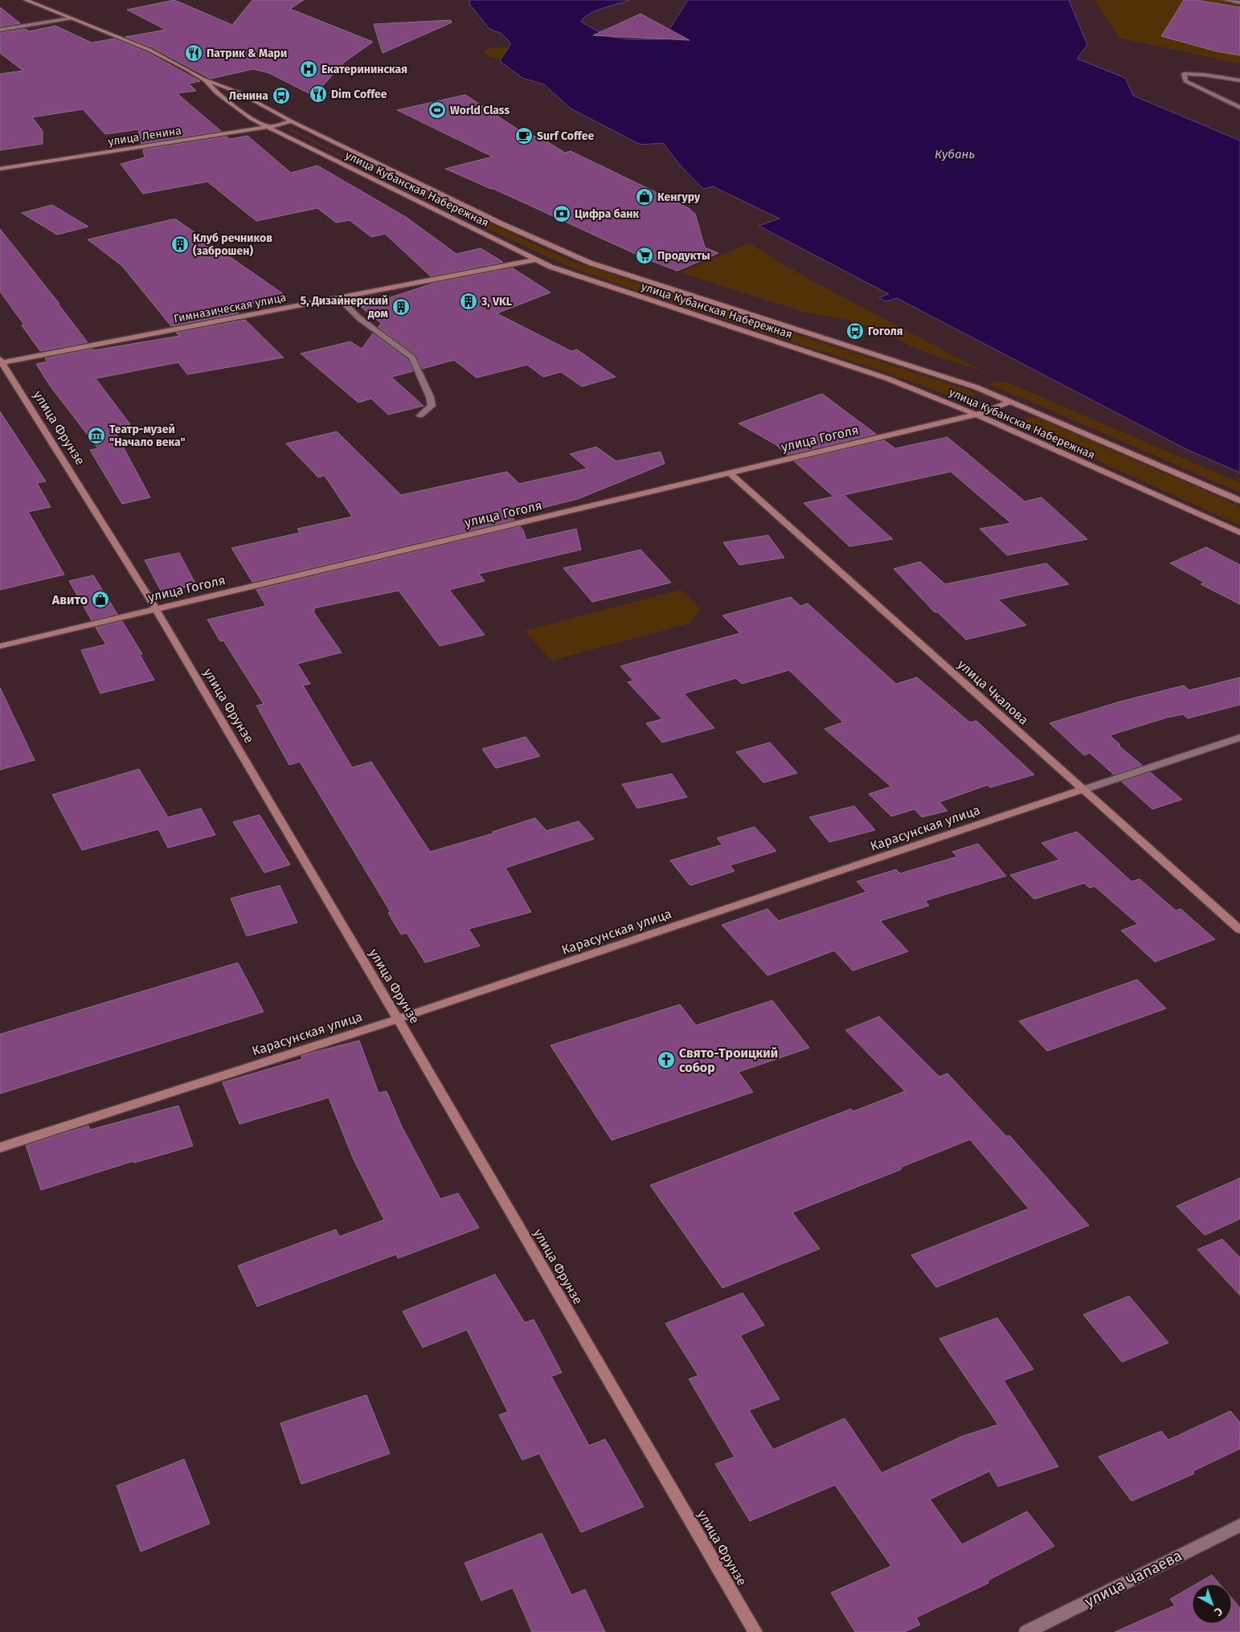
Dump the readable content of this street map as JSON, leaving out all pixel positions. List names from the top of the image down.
{
  "streets": {
    "street": [
      "улица Ленина",
      "улица Кубанская Набережная",
      "Гимназическая улица",
      "улица Фрунзе",
      "улица Гоголя",
      "улица Чкалова",
      "Карасунская улица",
      "улица Чапаева"
    ]
  },
  "crossings": [
    ["улица Ленина", "улица Кубанская Набережная"],
    ["улица Кубанская Набережная", "Гимназическая улица"],
    ["улица Кубанская Набережная", "улица Гоголя"],
    ["Гимназическая улица", "улица Фрунзе"],
    ["улица Фрунзе", "улица Гоголя"],
    ["улица Фрунзе", "Карасунская улица"],
    ["улица Гоголя", "улица Чкалова"],
    ["улица Чкалова", "Карасунская улица"]
  ],
  "water": ["Кубань"],
  "places": {
    "restaurant": ["Патрик & Мари", "Dim Coffee"],
    "hospital": ["Екатерининская"],
    "bus stop": ["Ленина", "Гоголя"],
    "sports": ["World Class"],
    "cafe": ["Surf Coffee"],
    "shop": ["Кенгуру", "Авито"],
    "bank": ["Цифра банк"],
    "building": ["Клуб речников (заброшен)", "3, VKL", "5, Дизайнерский дом"],
    "supermarket": ["Продукты"],
    "museum": ["Театр-музей \"Начало века\""],
    "church": ["Свято-Троицкий собор"]
  },
  "north": "bottom right"
}
